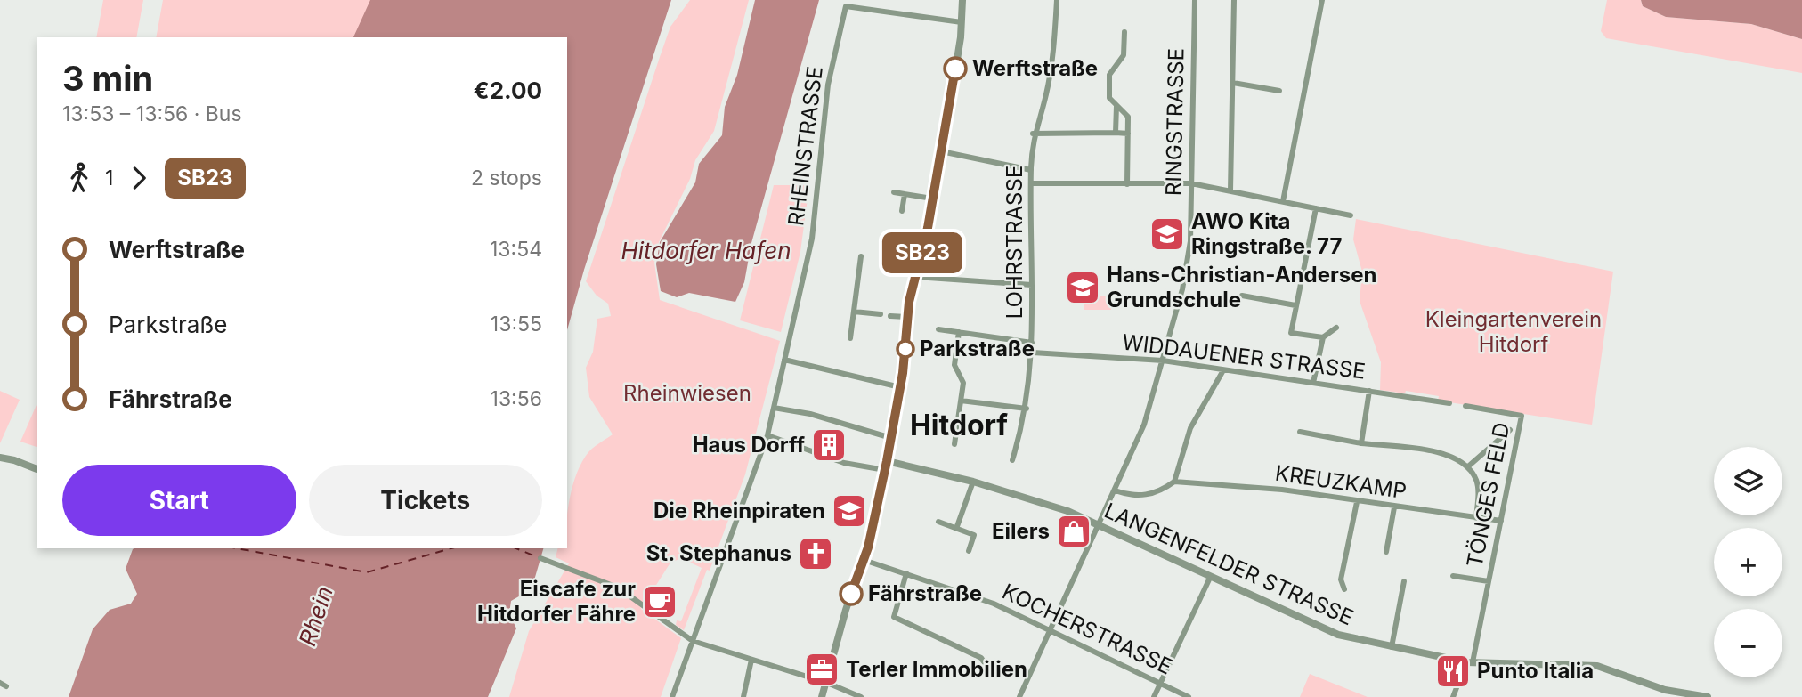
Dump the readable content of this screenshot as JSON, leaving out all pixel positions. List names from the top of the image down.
{
  "streets": {
    "street": [
      "RINGSTRASSE",
      "RHEINSTRASSE",
      "LOHRSTRASSE",
      "WIDDAUENER STRASSE",
      "KREUZKAMP",
      "TÖNGES FELD",
      "LANGENFELDER STRASSE",
      "KOCHERSTRASSE"
    ]
  },
  "crossings": [
    ["RINGSTRASSE", "WIDDAUENER STRASSE"],
    ["RINGSTRASSE", "LANGENFELDER STRASSE"],
    ["RINGSTRASSE", "KOCHERSTRASSE"],
    ["LOHRSTRASSE", "WIDDAUENER STRASSE"],
    ["KREUZKAMP", "TÖNGES FELD"],
    ["TÖNGES FELD", "LANGENFELDER STRASSE"]
  ],
  "districts": ["Hitdorf"],
  "water": ["Hitdorfer Hafen", "Rhein"],
  "parks": ["Kleingartenverein Hitdorf", "Rheinwiesen"],
  "places": {
    "other": ["Werftstraße", "Parkstraße", "Fährstraße"],
    "school or university": ["AWO Kita Ringstraße. 77", "Hans-Christian-Andersen Grundschule", "Die Rheinpiraten"],
    "building": ["Haus Dorff"],
    "shop": ["Eilers"],
    "church": ["St. Stephanus"],
    "cafe": ["Eiscafe zur Hitdorfer Fähre"],
    "office": ["Terler Immobilien"],
    "restaurant": ["Punto Italia"]
  },
  "lines": ["bus line SB23"],
  "page": {
    "on_map": "SB23",
    "heading": ["3 min", "13:53 – 13:56 · Bus", "€2.00"],
    "legs": ["1", "SB23", "2 stops"],
    "list": [
      {
        "name": "Werftstraße",
        "value": "13:54"
      },
      {
        "name": "Parkstraße",
        "value": "13:55"
      },
      {
        "name": "Fährstraße",
        "value": "13:56"
      }
    ],
    "map_buttons": ["+", "−"],
    "buttons": ["Start", "Tickets"]
  }
}
